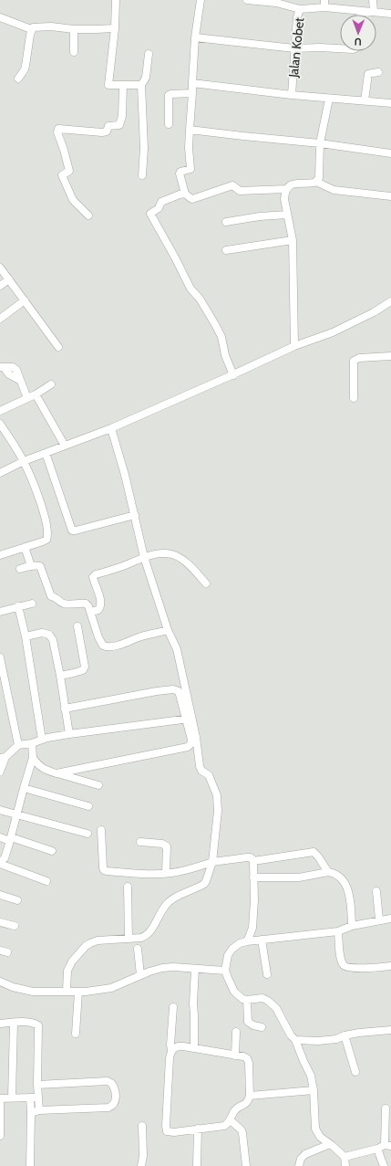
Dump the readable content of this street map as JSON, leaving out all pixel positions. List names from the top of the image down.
{
  "streets": {
    "street": ["Jalan Kobet"]
  },
  "north": "bottom"
}
